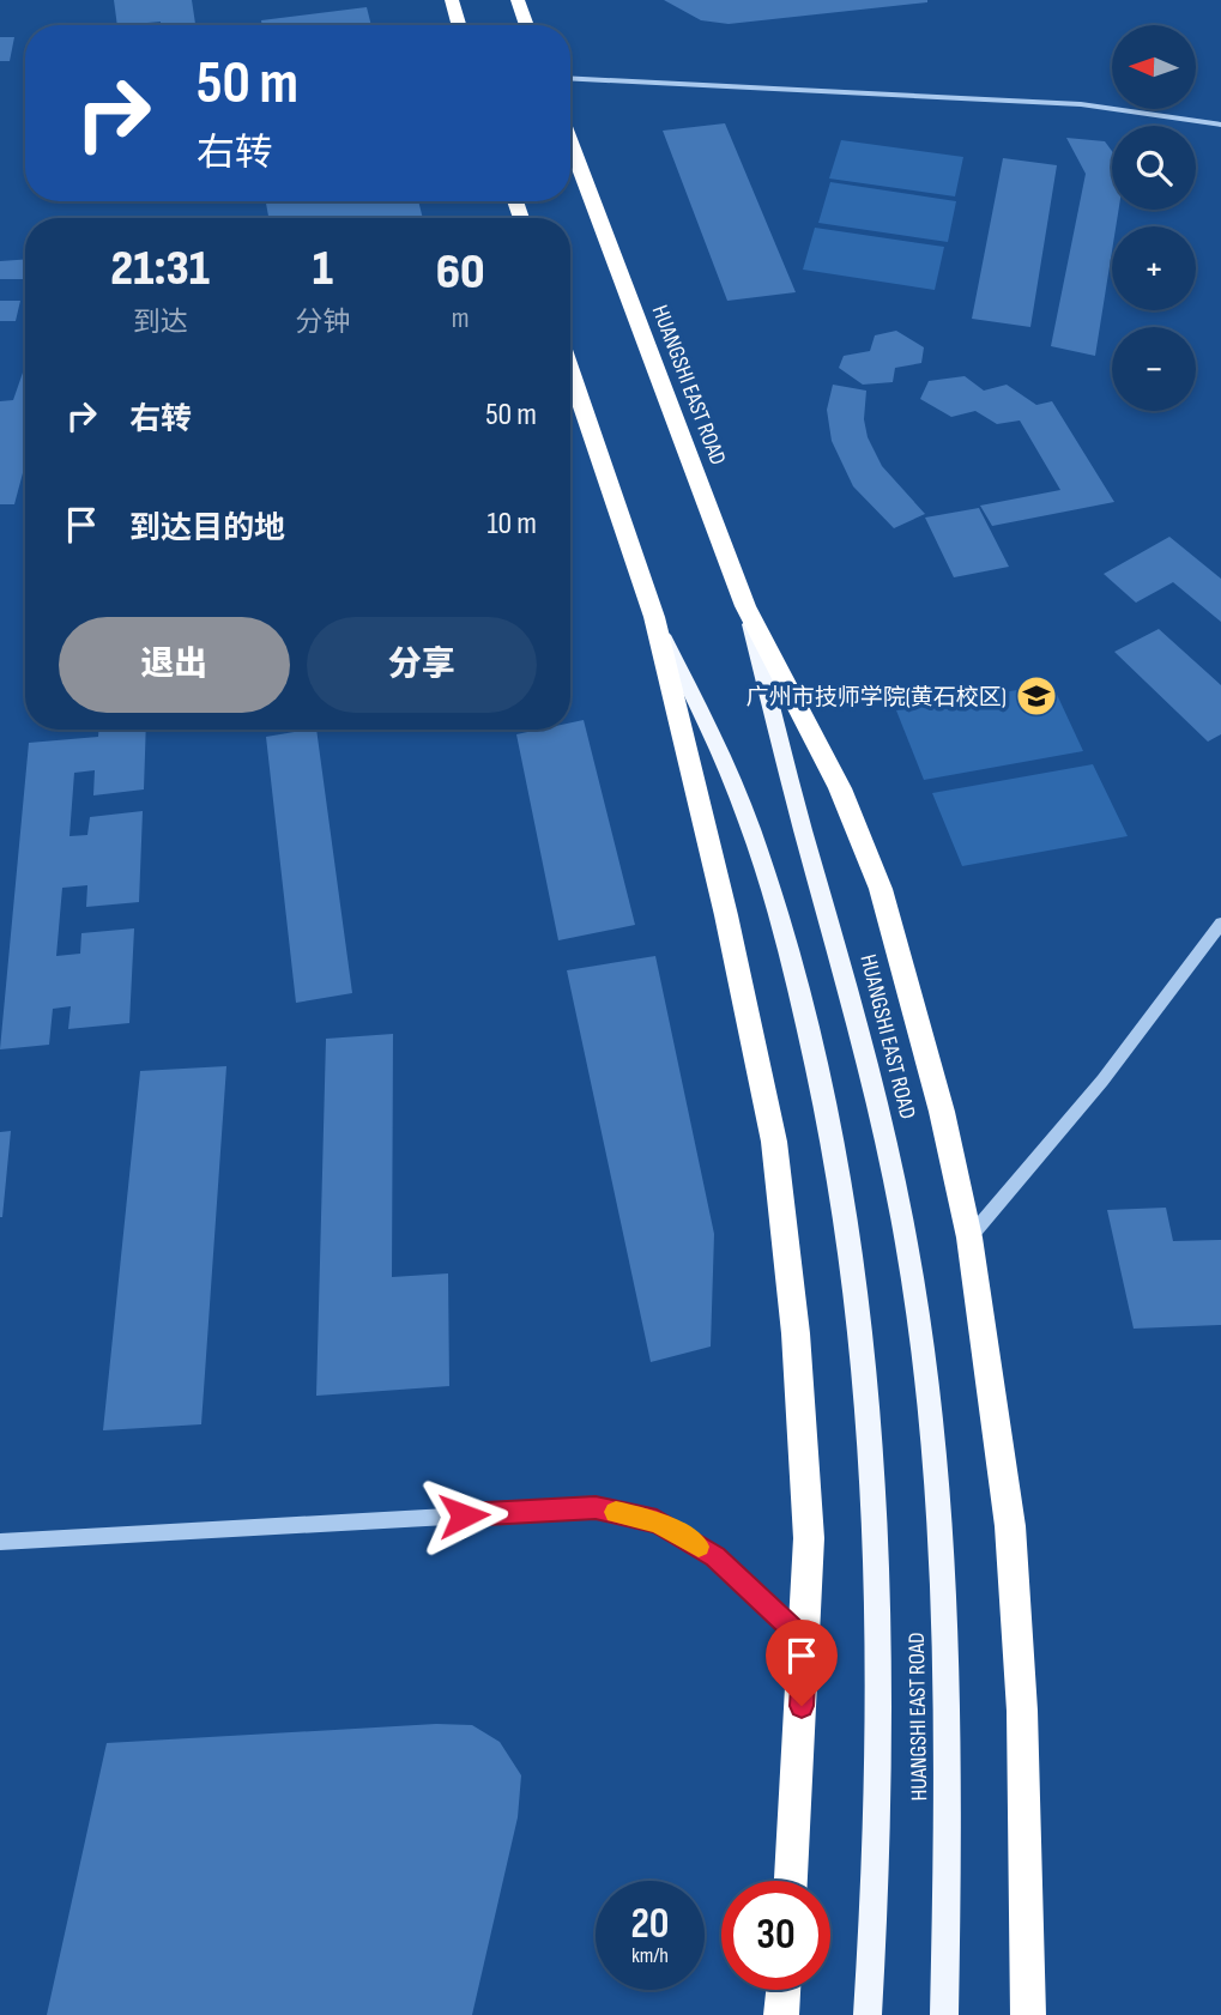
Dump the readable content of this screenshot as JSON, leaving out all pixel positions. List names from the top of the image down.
{
  "streets": {
    "highway": ["HUANGSHI EAST ROAD"]
  },
  "places": {
    "school or university": ["广州市技师学院(黄石校区)"]
  },
  "north": "left",
  "page": {
    "map_buttons": ["+", "−"],
    "turn": ["50 m", "右转"],
    "eta": [
      "21:31",
      "到达",
      "1",
      "分钟",
      "60",
      "m"
    ],
    "list": [
      {
        "name": "右转",
        "value": "50 m"
      },
      {
        "name": "到达目的地",
        "value": "10 m"
      }
    ],
    "buttons": ["退出", "分享"],
    "speed": "20 km/h",
    "limit": "30"
  }
}
